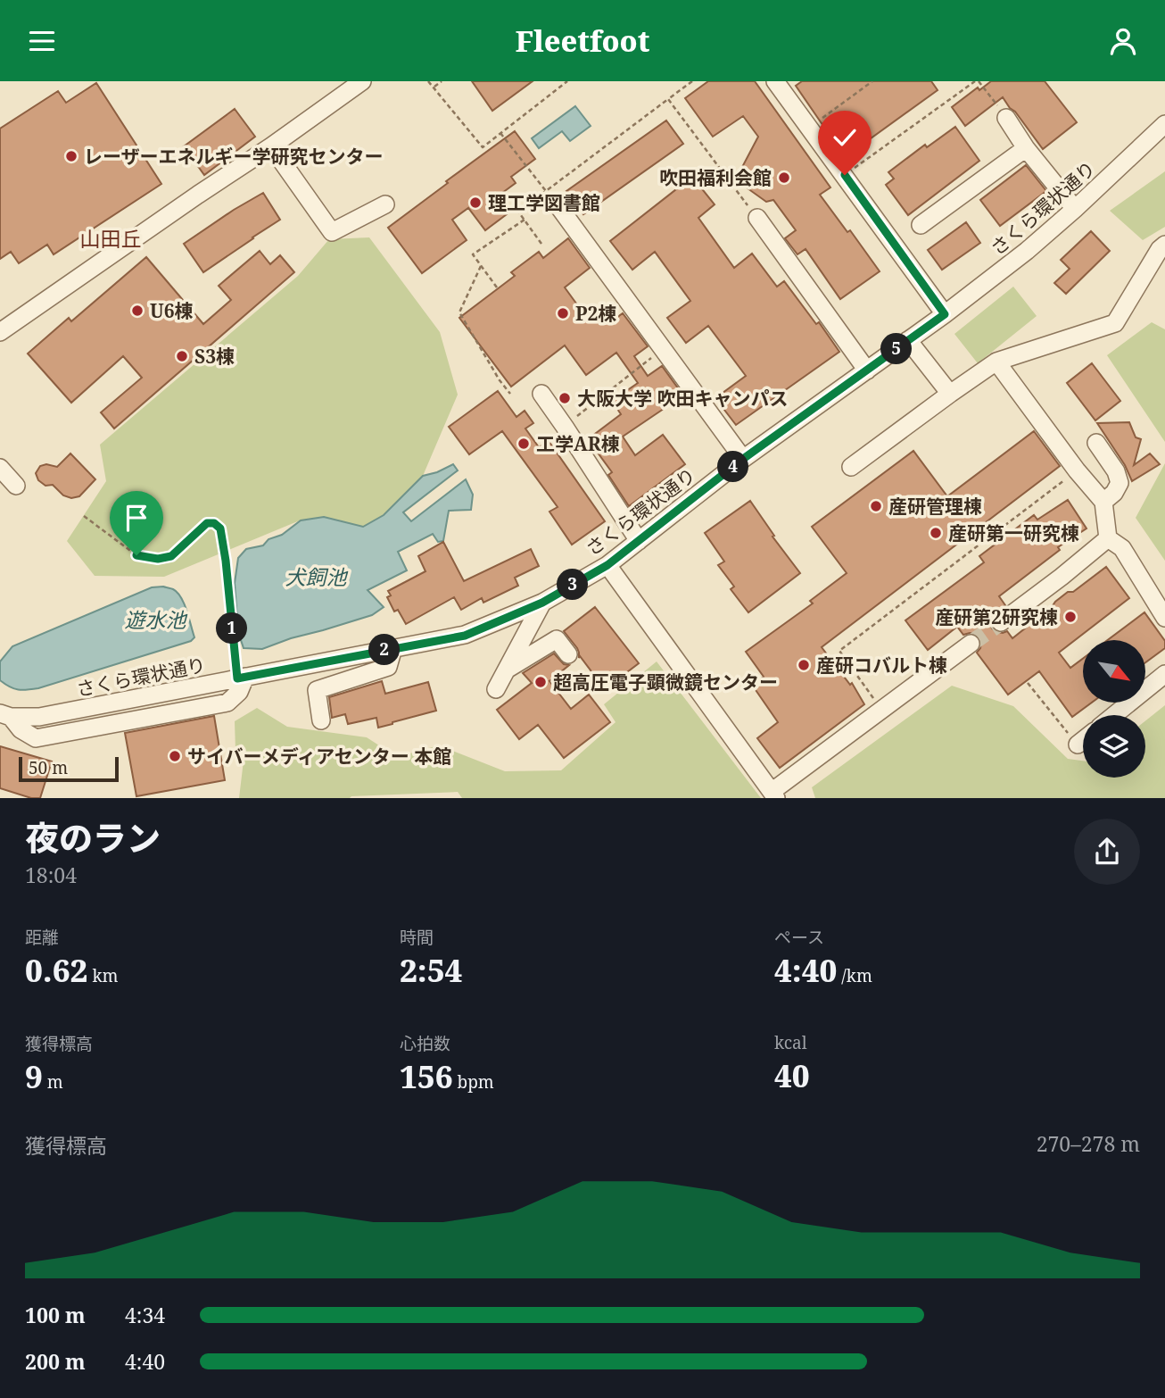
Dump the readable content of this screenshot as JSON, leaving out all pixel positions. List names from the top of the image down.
{
  "streets": {
    "lane": ["さくら環状通り"]
  },
  "districts": ["山田丘"],
  "water": ["犬飼池", "遊水池"],
  "places": [
    "レーザーエネルギー学研究センター",
    "吹田福利会館",
    "理工学図書館",
    "U6棟",
    "P2棟",
    "S3棟",
    "大阪大学 吹田キャンパス",
    "工学AR棟",
    "産研管理棟",
    "産研第一研究棟",
    "産研第2研究棟",
    "産研コバルト棟",
    "超高圧電子顕微鏡センター",
    "サイバーメディアセンター 本館"
  ],
  "scale_bar": "50 m",
  "north": "bottom right",
  "page": {
    "header": "Fleetfoot",
    "pins": [
      "5",
      "4",
      "3",
      "1",
      "2"
    ],
    "scale": "50 m",
    "heading": ["夜のラン", "18:04"],
    "stats": [
      ["距離", "0.62 km"],
      ["時間", "2:54"],
      ["ペース", "4:40 /km"],
      ["獲得標高", "9 m"],
      ["心拍数", "156 bpm"],
      ["kcal", "40"]
    ],
    "chart": ["獲得標高", "270–278 m"],
    "list": [
      {
        "name": "100 m",
        "note": "4:34"
      },
      {
        "name": "200 m",
        "note": "4:40"
      }
    ]
  }
}
